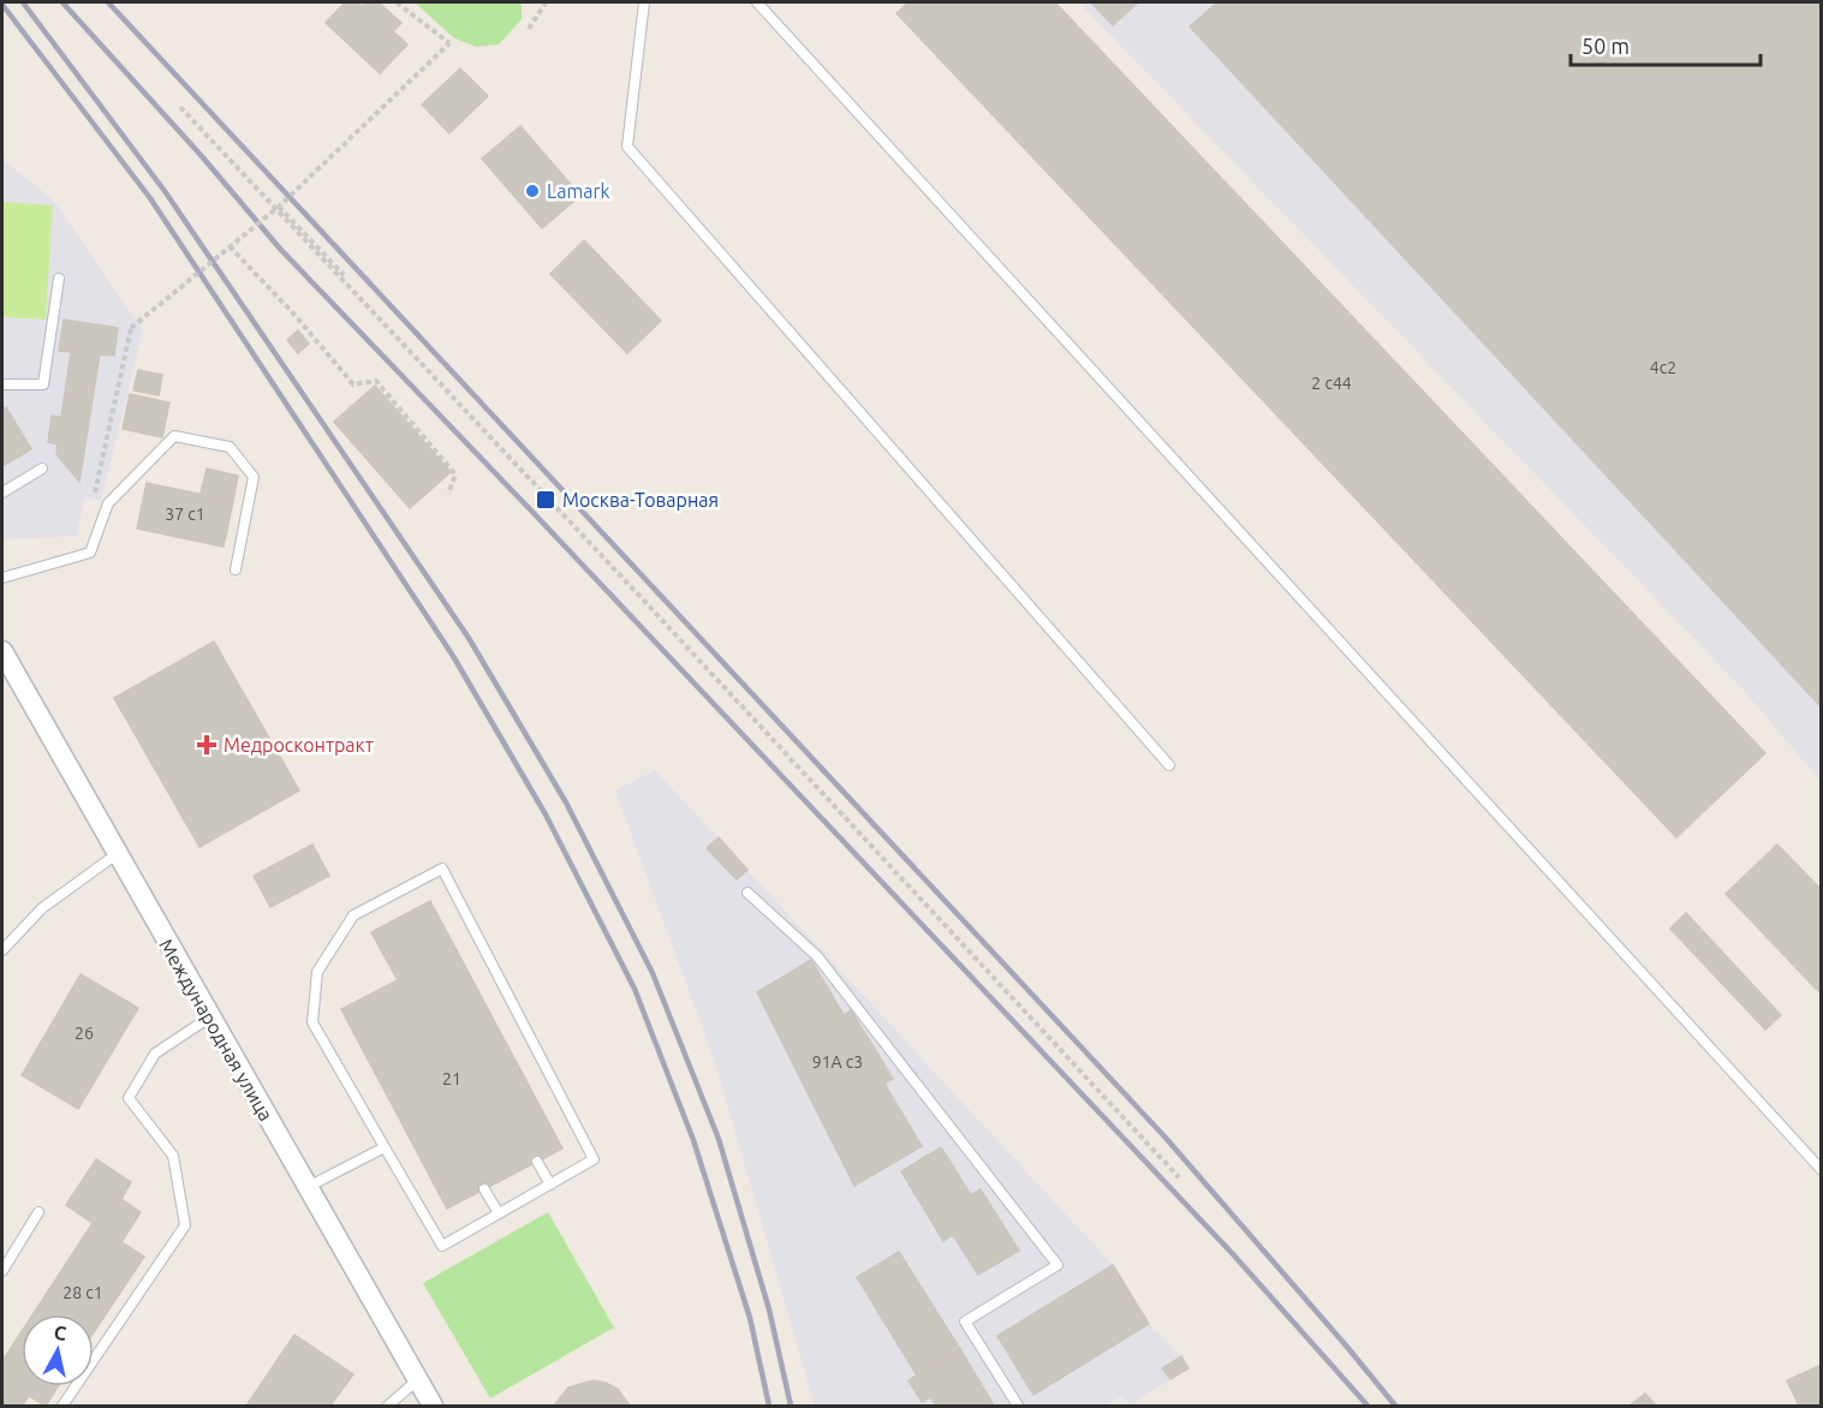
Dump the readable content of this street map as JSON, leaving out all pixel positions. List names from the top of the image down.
{
  "streets": {
    "street": ["Международная улица"]
  },
  "places": {
    "other": ["Lamark"],
    "transit": ["Москва-Товарная"],
    "health": ["Медросконтракт"]
  },
  "house_numbers": [
    "4с2",
    "2 с44",
    "37 c1",
    "26",
    "91А с3",
    "21",
    "28 с1"
  ],
  "scale_bar": "50 m",
  "north": "top"
}
